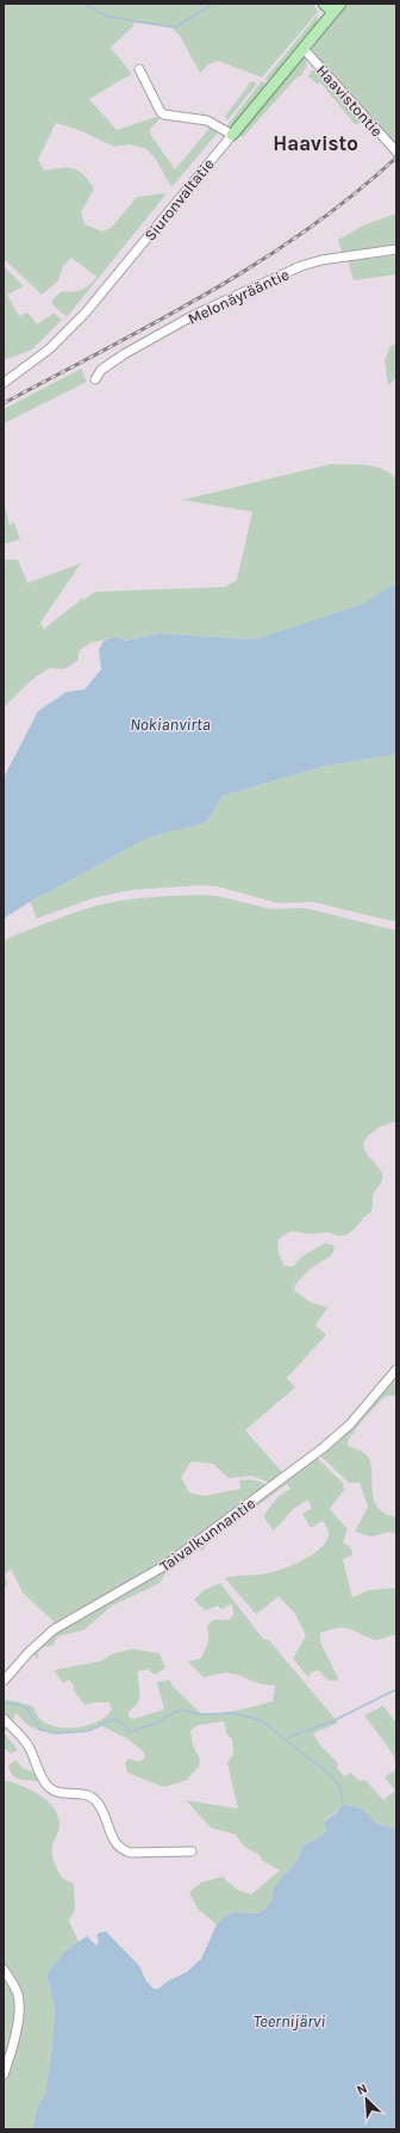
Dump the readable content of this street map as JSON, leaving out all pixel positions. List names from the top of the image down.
{
  "streets": {
    "main road": ["Siuronvaltatie"],
    "street": ["Haavistontie", "Melonäyrääntie", "Taivalkunnantie"]
  },
  "crossings": [
    ["Haavistontie", "Siuronvaltatie"]
  ],
  "districts": ["Haavisto"],
  "water": ["Nokianvirta", "Teernijärvi"],
  "north": "top left"
}
